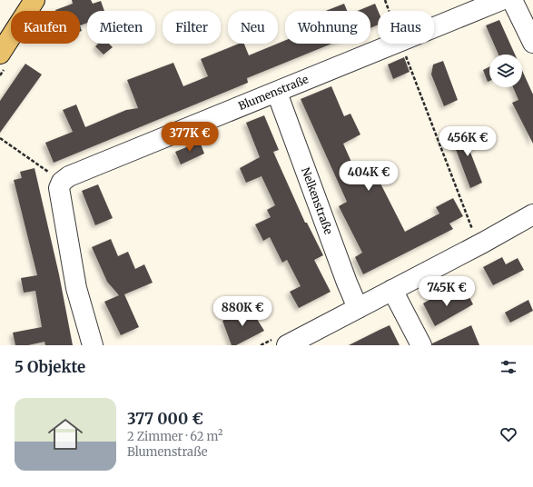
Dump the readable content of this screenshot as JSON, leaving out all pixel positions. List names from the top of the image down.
{
  "streets": {
    "street": ["Blumenstraße", "Nelkenstraße"]
  },
  "crossings": [
    ["Blumenstraße", "Nelkenstraße"]
  ],
  "page": {
    "chip": [
      "Kaufen",
      "Mieten",
      "Filter",
      "Neu",
      "Wohnung",
      "Haus"
    ],
    "price": [
      "377K €",
      "456K €",
      "404K €",
      "745K €",
      "880K €"
    ],
    "heading": "5 Objekte",
    "list": [
      {
        "name": "377 000 €",
        "note": "2 Zimmer · 62 m² · Blumenstraße"
      }
    ]
  }
}
